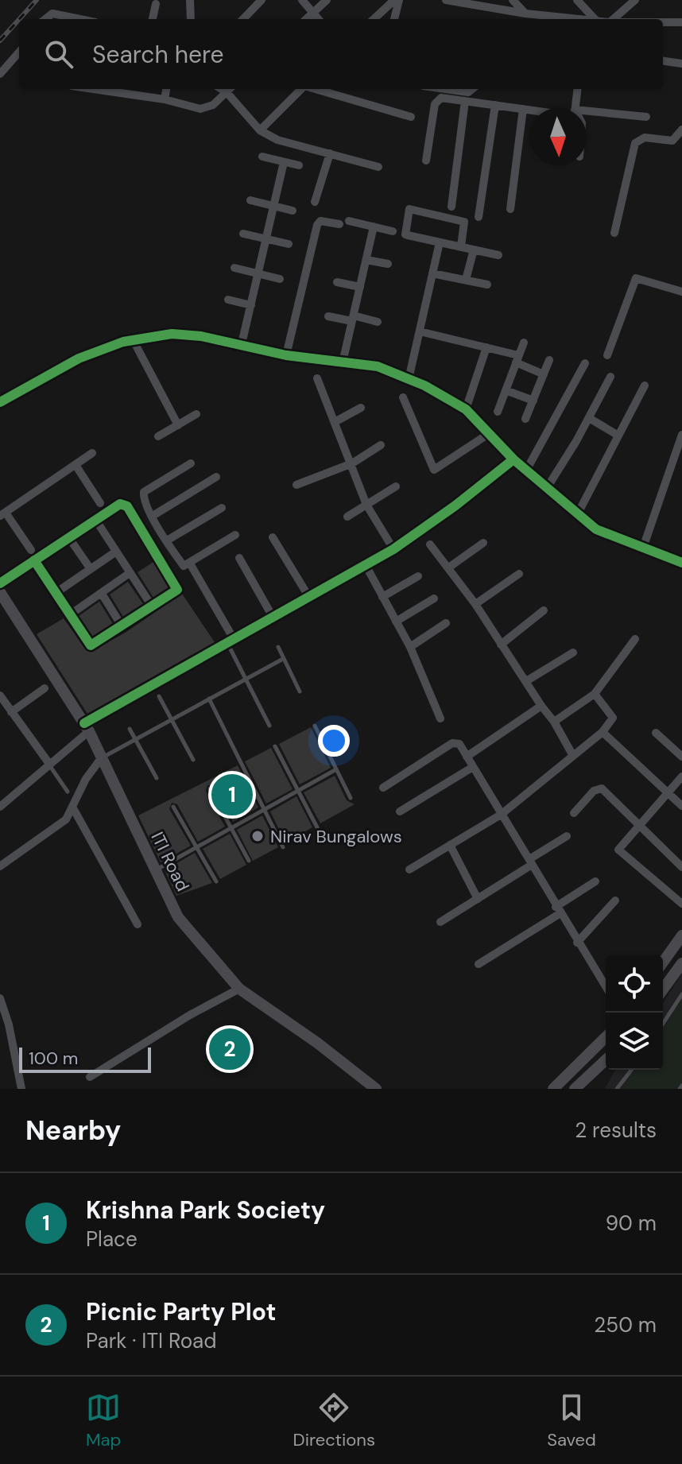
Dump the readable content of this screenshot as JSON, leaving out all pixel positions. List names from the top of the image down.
{
  "streets": {
    "street": ["ITI Road"]
  },
  "places": ["Nirav Bungalows"],
  "scale_bar": "100 m",
  "north": "bottom",
  "page": {
    "search": "Search here",
    "pins": ["1", "2"],
    "scale": "100 m",
    "heading": ["Nearby", "2 results"],
    "list": [
      {
        "mark": "1",
        "name": "Krishna Park Society",
        "note": "Place",
        "value": "90 m"
      },
      {
        "mark": "2",
        "name": "Picnic Party Plot",
        "note": "Park · ITI Road",
        "value": "250 m"
      }
    ],
    "nav": ["Map", "Directions", "Saved"]
  }
}
